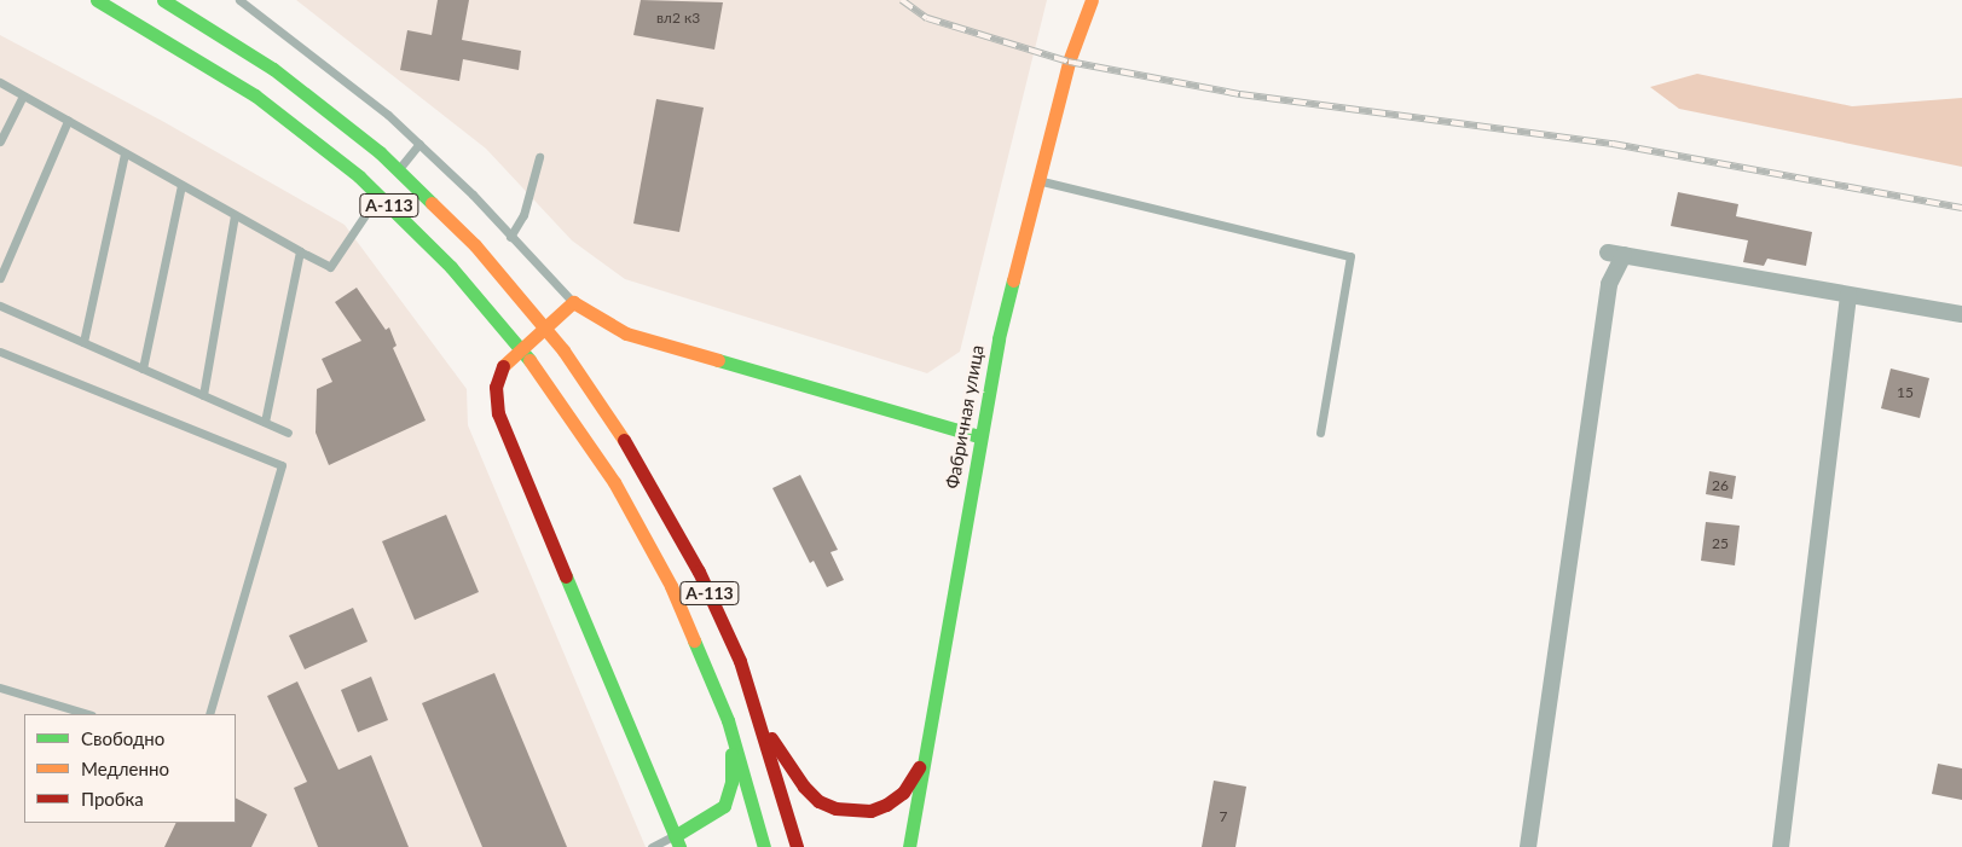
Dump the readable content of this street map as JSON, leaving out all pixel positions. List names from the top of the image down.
{
  "streets": {
    "main road": ["А-113", "Фабричная улица"]
  },
  "house_numbers": [
    "вл2 к3",
    "15",
    "26",
    "25",
    "7"
  ],
  "legend": ["Свободно", "Медленно", "Пробка"]
}
